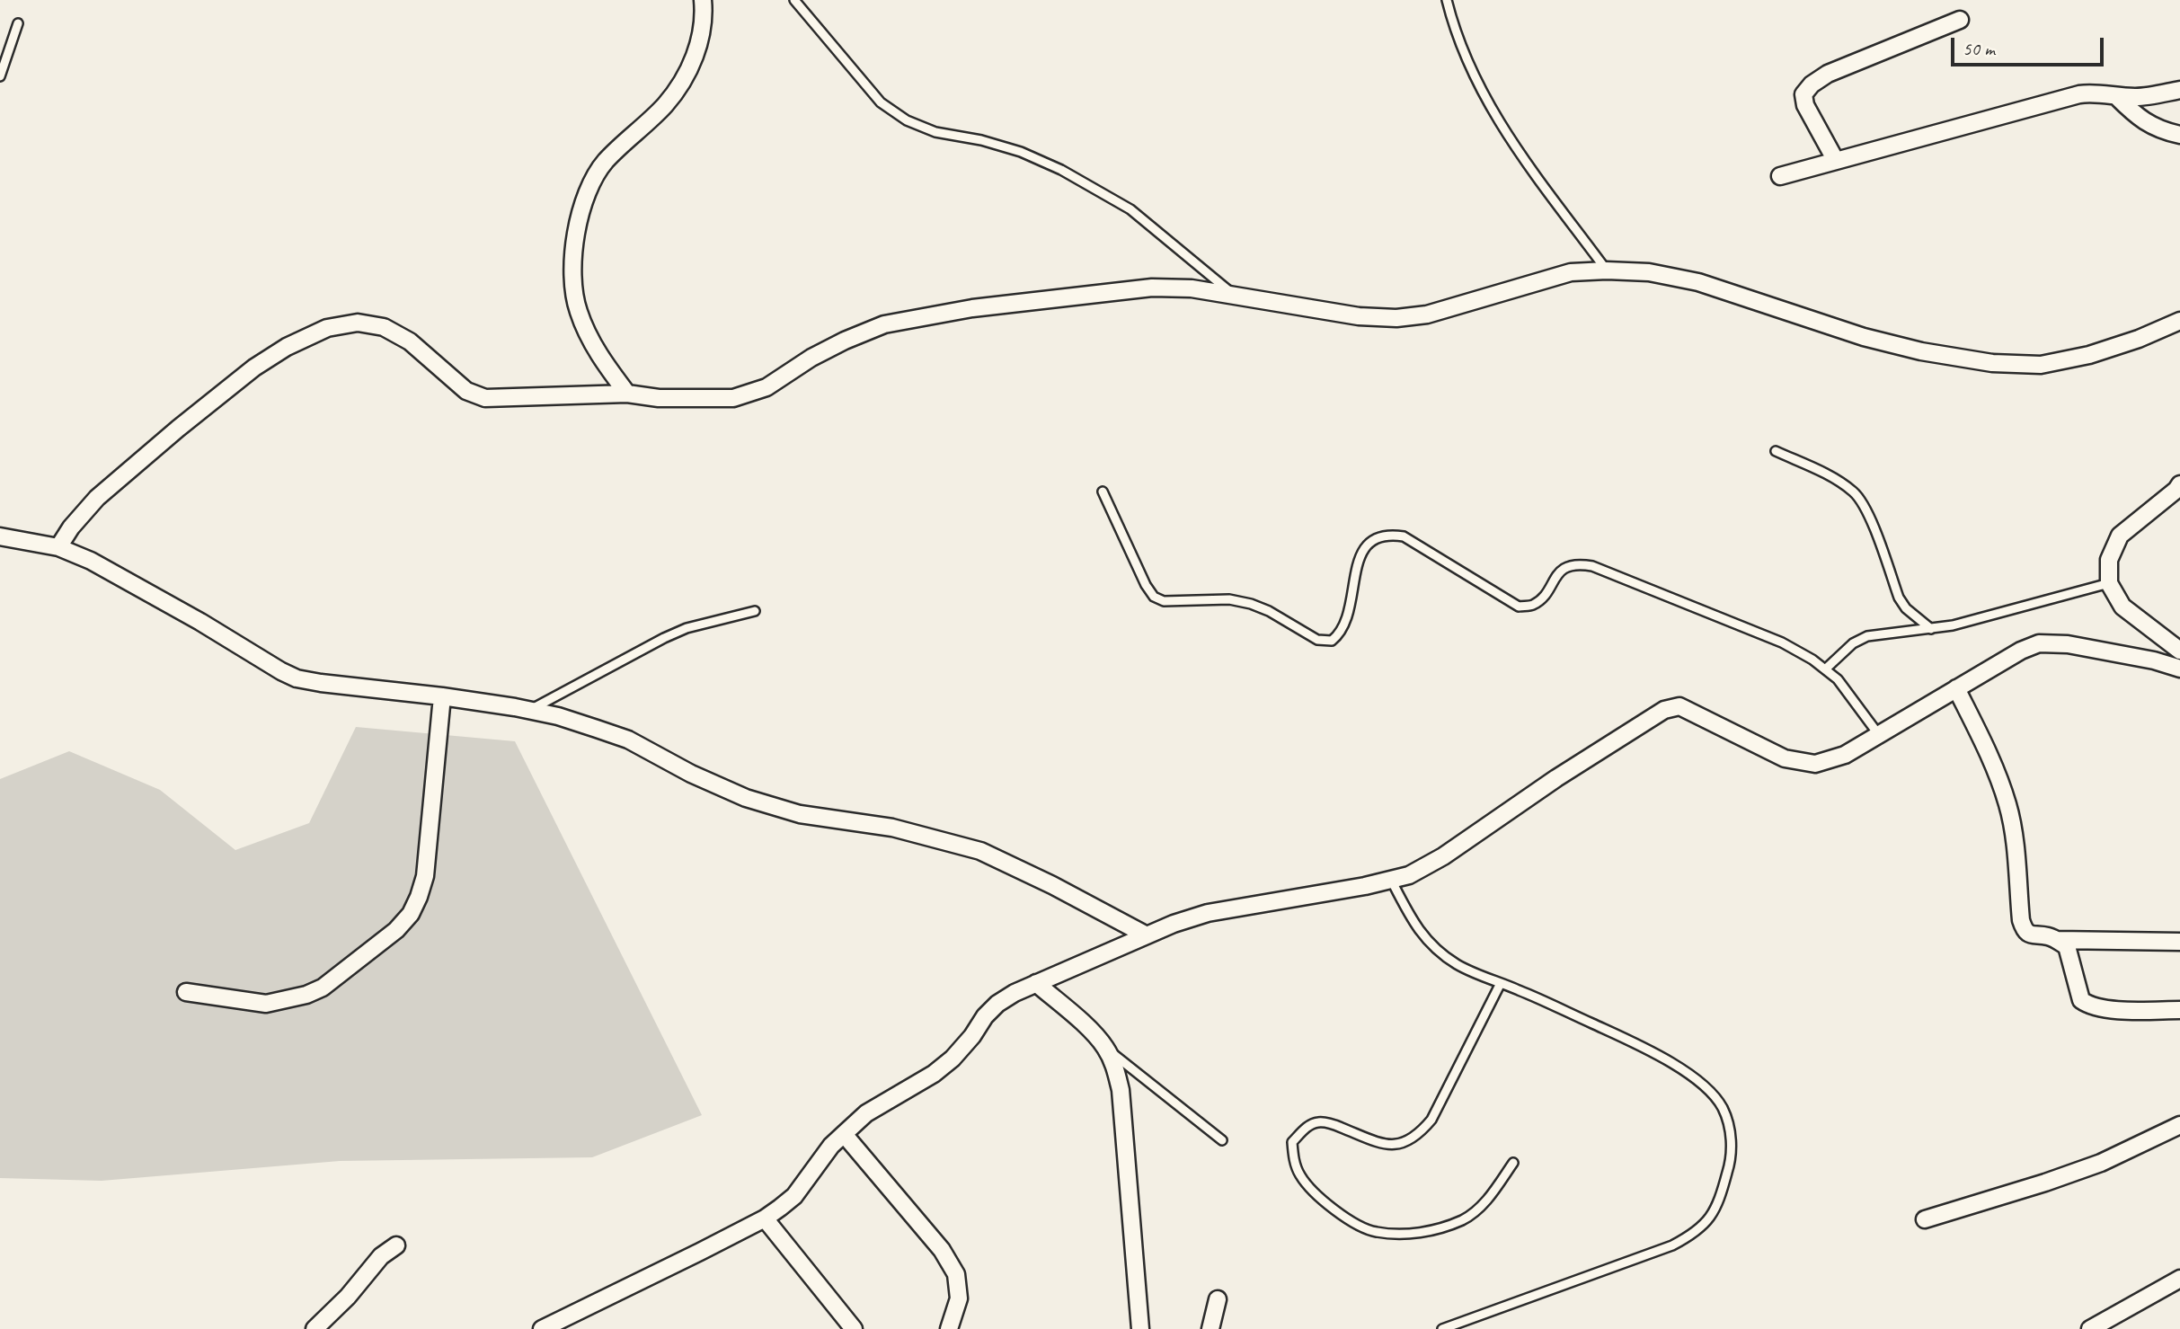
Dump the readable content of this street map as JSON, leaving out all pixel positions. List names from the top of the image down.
{
  "scale_bar": "50 m"
}
